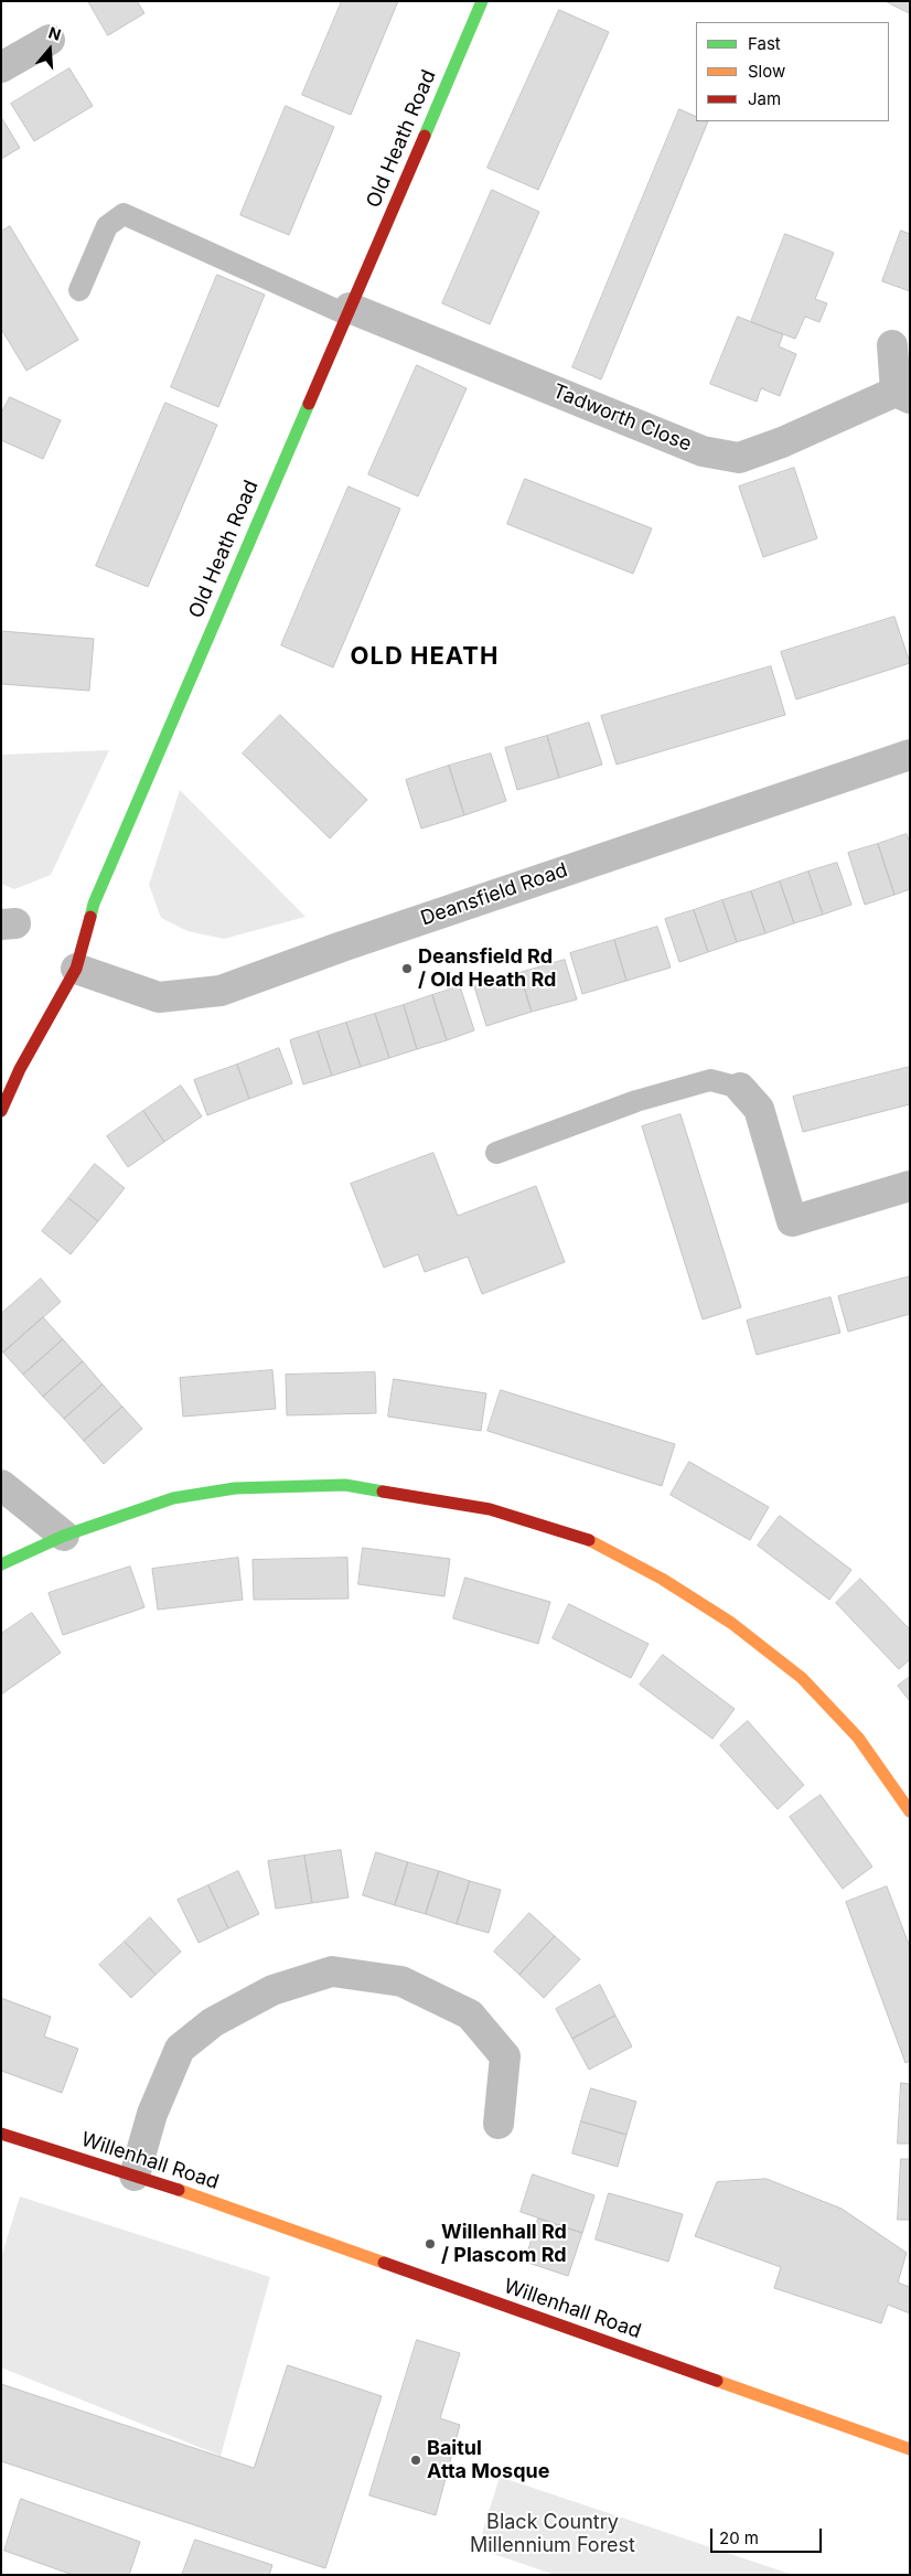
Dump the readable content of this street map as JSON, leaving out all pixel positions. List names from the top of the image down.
{
  "streets": {
    "main road": ["Old Heath Road", "Willenhall Road"],
    "street": ["Tadworth Close", "Deansfield Road"]
  },
  "crossings": [
    ["Old Heath Road", "Tadworth Close"],
    ["Old Heath Road", "Deansfield Road"]
  ],
  "districts": ["OLD HEATH"],
  "parks": ["Black Country Millennium Forest"],
  "places": ["Deansfield Rd / Old Heath Rd", "Willenhall Rd / Plascom Rd", "Baitul Atta Mosque"],
  "legend": ["Fast", "Slow", "Jam"],
  "scale_bar": "20 m",
  "north": "top"
}
